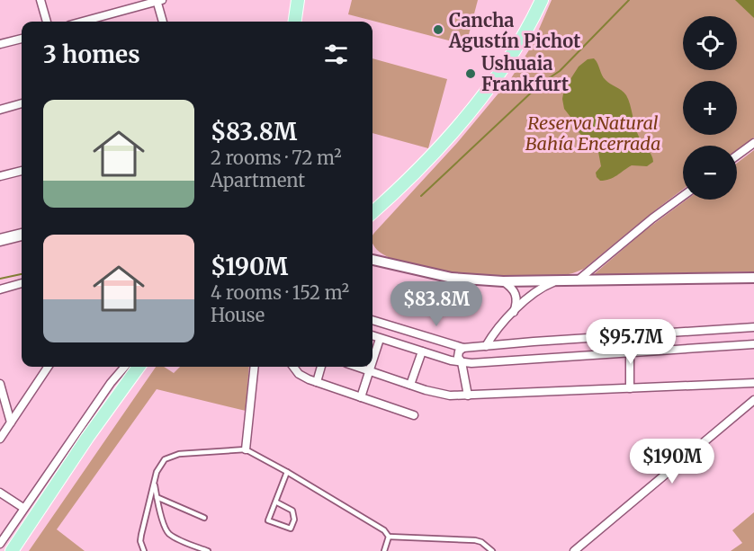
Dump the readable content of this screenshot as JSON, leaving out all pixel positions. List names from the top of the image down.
{
  "parks": ["Reserva Natural Bahía Encerrada"],
  "places": ["Cancha Agustín Pichot", "Ushuaia Frankfurt"],
  "page": {
    "map_buttons": ["+", "−"],
    "heading": "3 homes",
    "list": [
      {
        "name": "$83.8M",
        "note": "2 rooms · 72 m² · Apartment"
      },
      {
        "name": "$190M",
        "note": "4 rooms · 152 m² · House"
      }
    ],
    "price": ["$83.8M", "$95.7M", "$190M"]
  }
}
